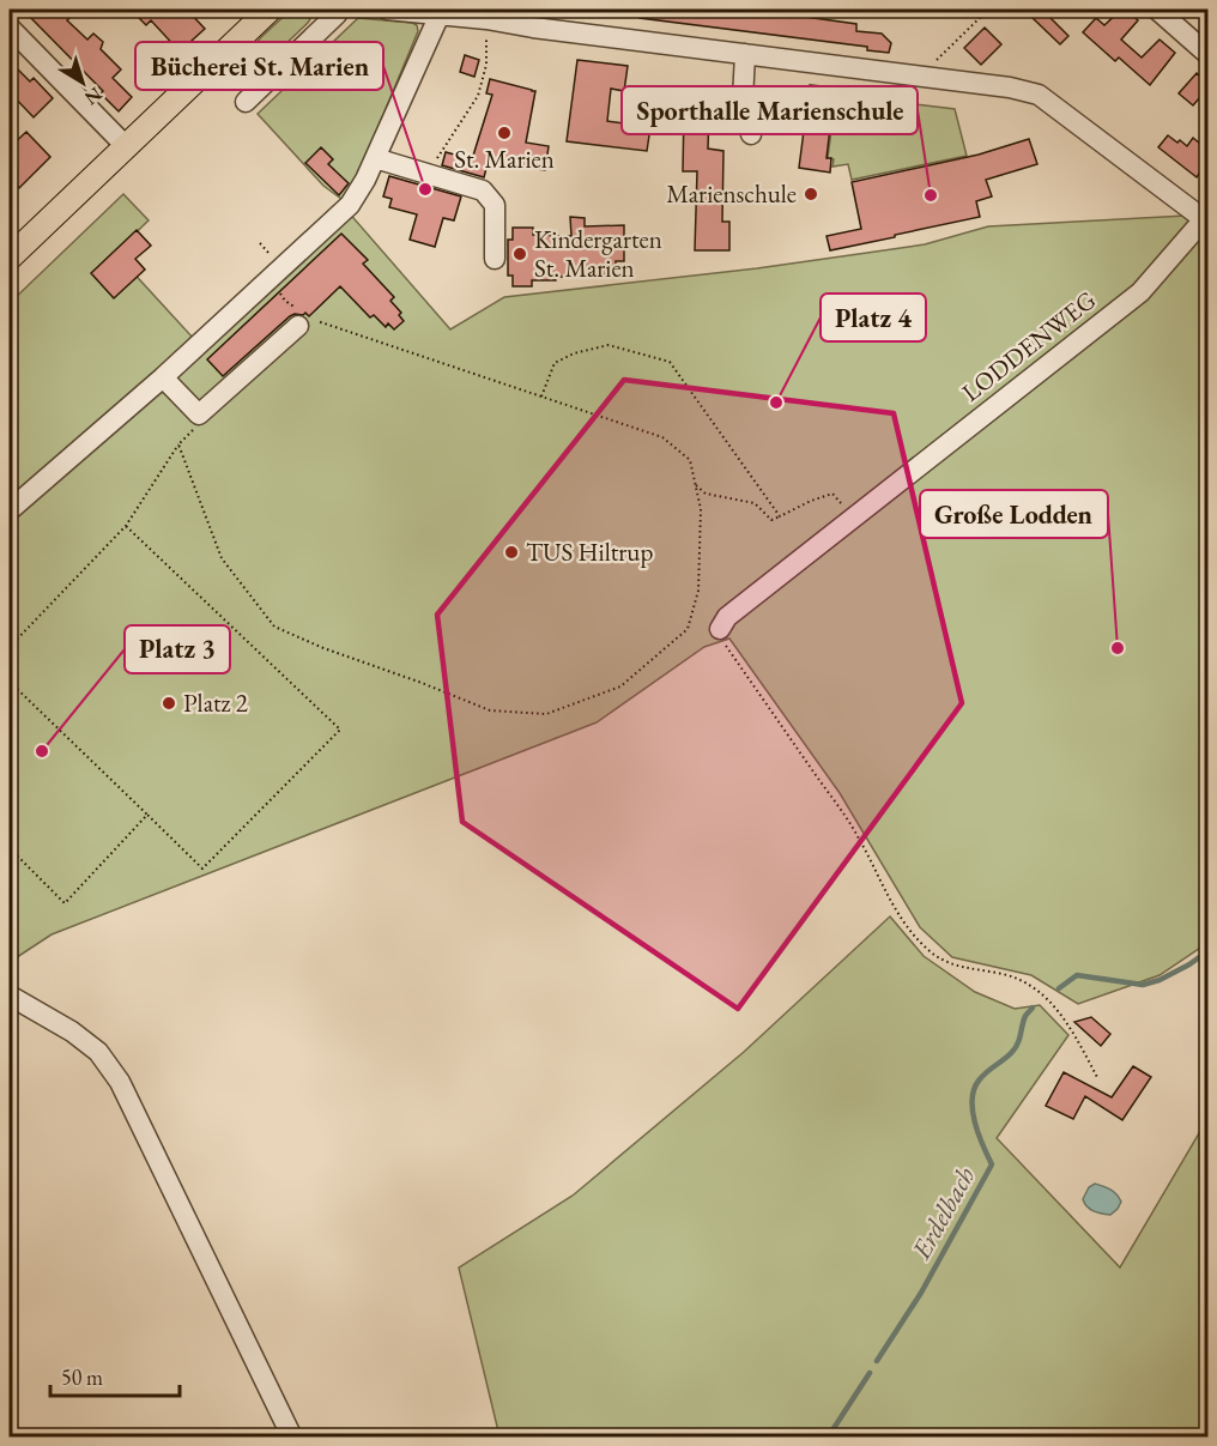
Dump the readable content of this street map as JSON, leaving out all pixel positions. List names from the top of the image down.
{
  "streets": {
    "street": ["LODDENWEG"]
  },
  "water": ["Erdelbach"],
  "places": [
    "St. Marien",
    "Bücherei St. Marien",
    "Marienschule",
    "Sporthalle Marienschule",
    "Kindergarten St. Marien",
    "Platz 4",
    "TUS Hiltrup",
    "Große Lodden",
    "Platz 2",
    "Platz 3"
  ],
  "scale_bar": "50 m",
  "north": "bottom right"
}
